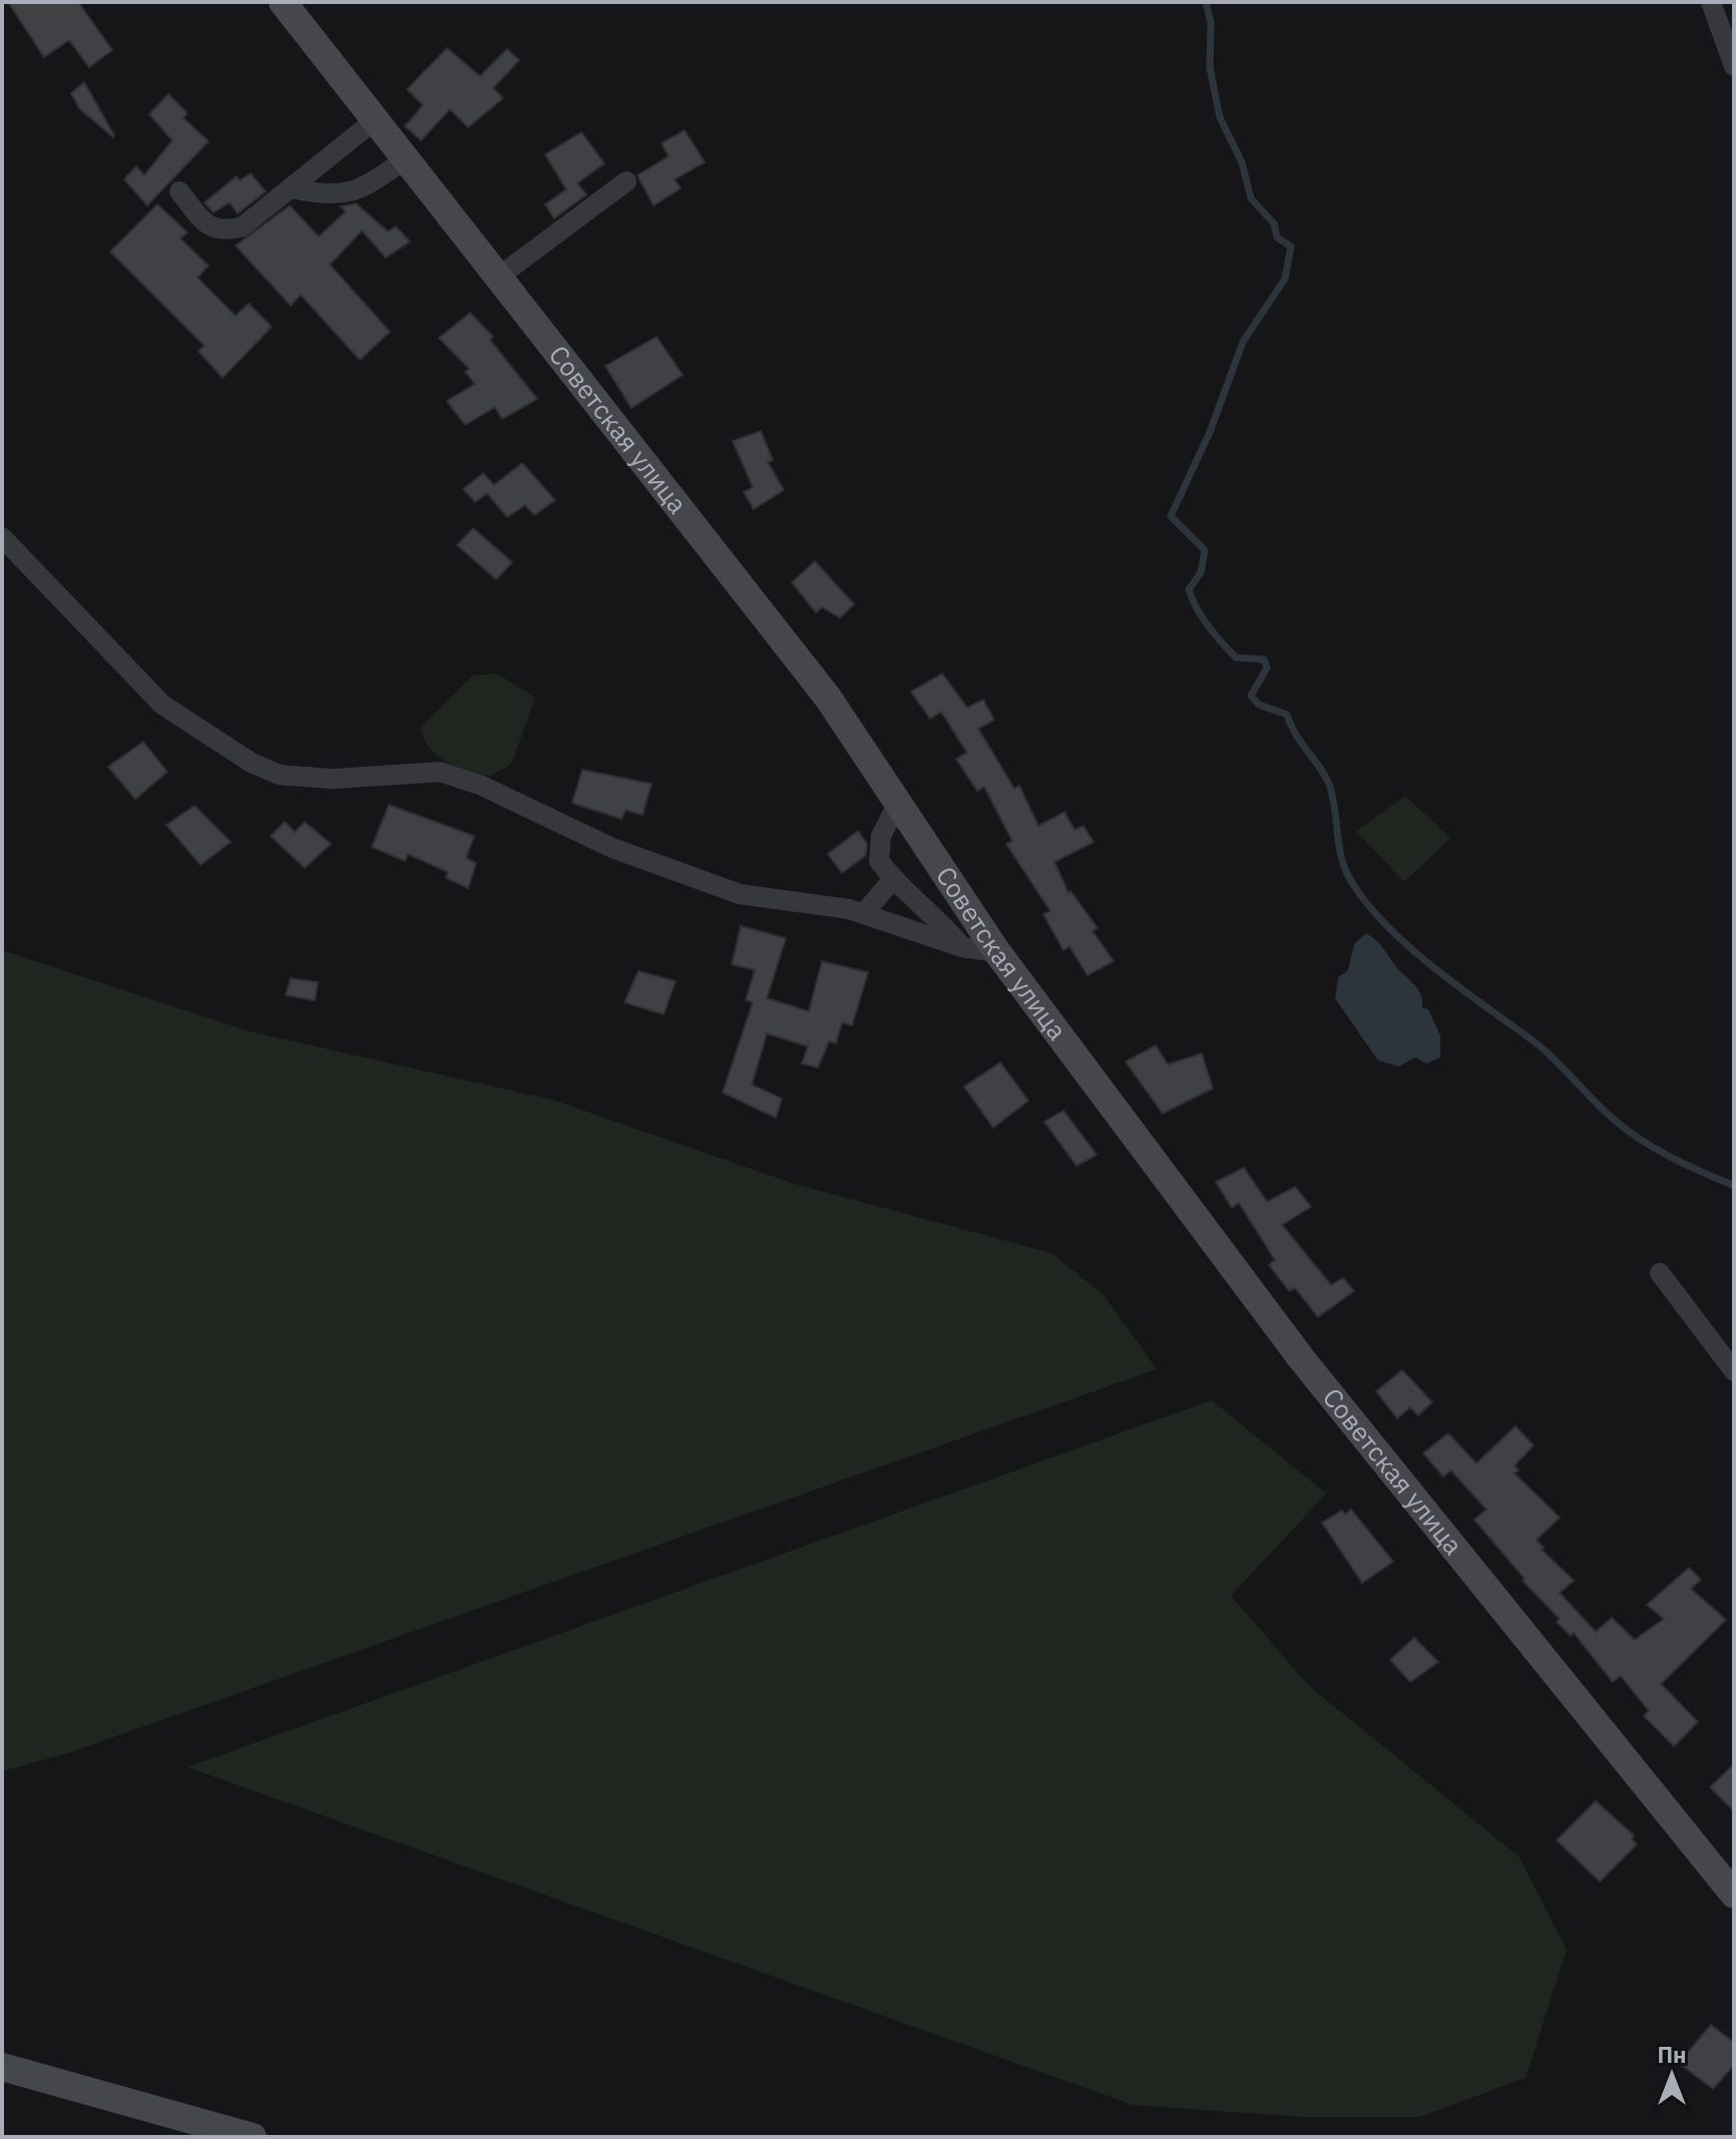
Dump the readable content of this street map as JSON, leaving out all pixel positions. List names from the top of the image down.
{
  "streets": {
    "main road": ["Советская улица"]
  },
  "north": "top"
}
